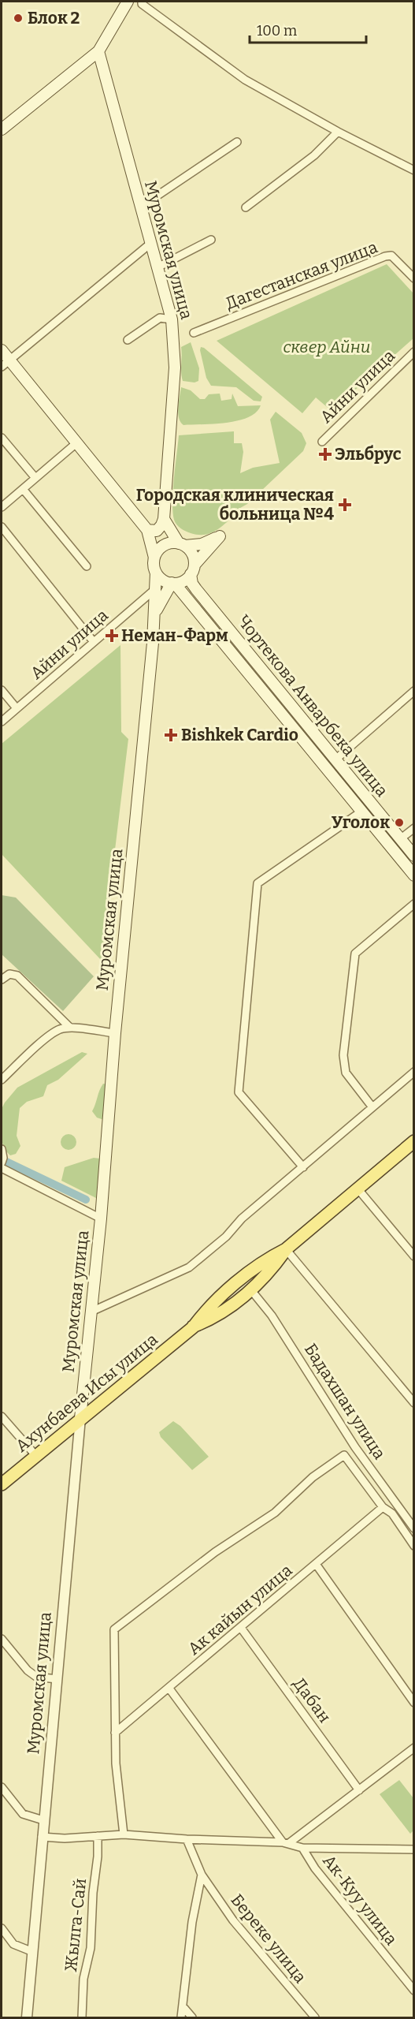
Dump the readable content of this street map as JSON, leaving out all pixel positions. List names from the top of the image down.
{
  "streets": {
    "main road": ["Муромская улица", "Чортекова Анварбека улица", "Ахунбаева Исы улица"],
    "street": [
      "Дагестанская улица",
      "Айни улица",
      "Бадахшан улица",
      "Ак кайын улица",
      "Дабан",
      "Ак-Куу улица",
      "Жылга-Сай",
      "Береке улица"
    ]
  },
  "crossings": [
    ["Муромская улица", "Айни улица"],
    ["Муромская улица", "Чортекова Анварбека улица"],
    ["Муромская улица", "Ахунбаева Исы улица"],
    ["Ахунбаева Исы улица", "Бадахшан улица"],
    ["Ак кайын улица", "Дабан"]
  ],
  "parks": ["сквер Айни"],
  "places": {
    "other": ["Блок 2", "Уголок"],
    "health": [
      "Эльбрус",
      "Городская клиническая больница №4",
      "Неман-Фарм",
      "Bishkek Cardio"
    ]
  },
  "scale_bar": "100 m"
}
